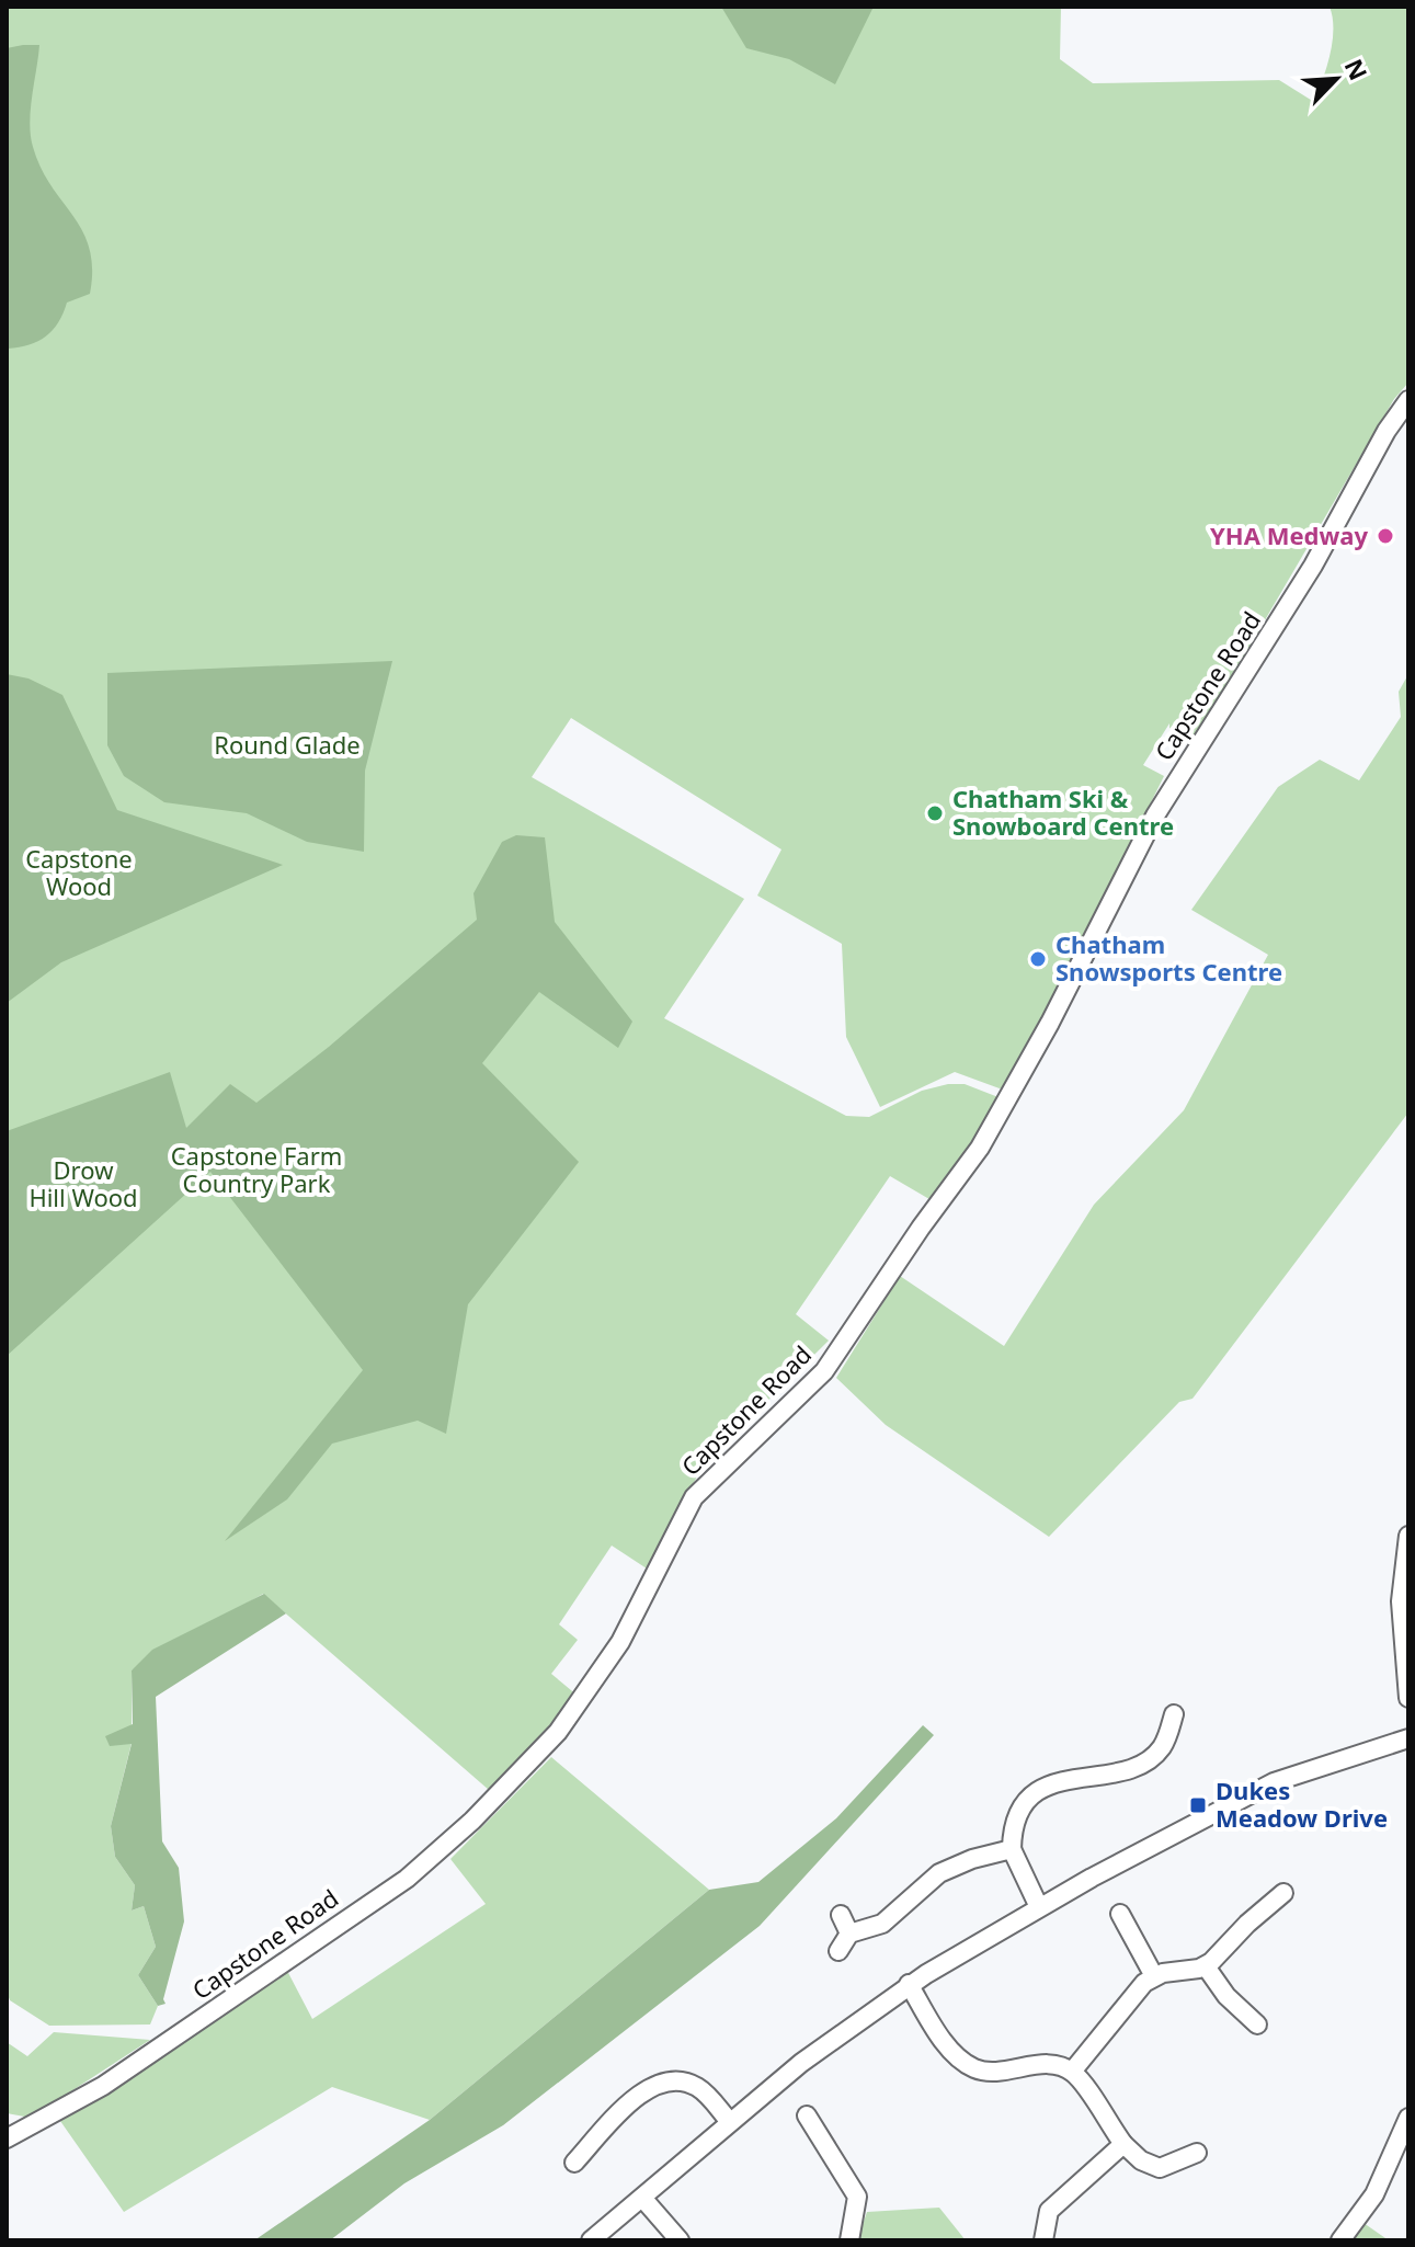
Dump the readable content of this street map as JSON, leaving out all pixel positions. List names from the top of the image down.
{
  "streets": {
    "street": ["Capstone Road"]
  },
  "parks": [
    "Round Glade",
    "Capstone Wood",
    "Capstone Farm Country Park",
    "Drow Hill Wood"
  ],
  "places": {
    "other": ["YHA Medway", "Chatham Ski & Snowboard Centre", "Chatham Snowsports Centre"],
    "transit": ["Dukes Meadow Drive"]
  },
  "north": "top right"
}
